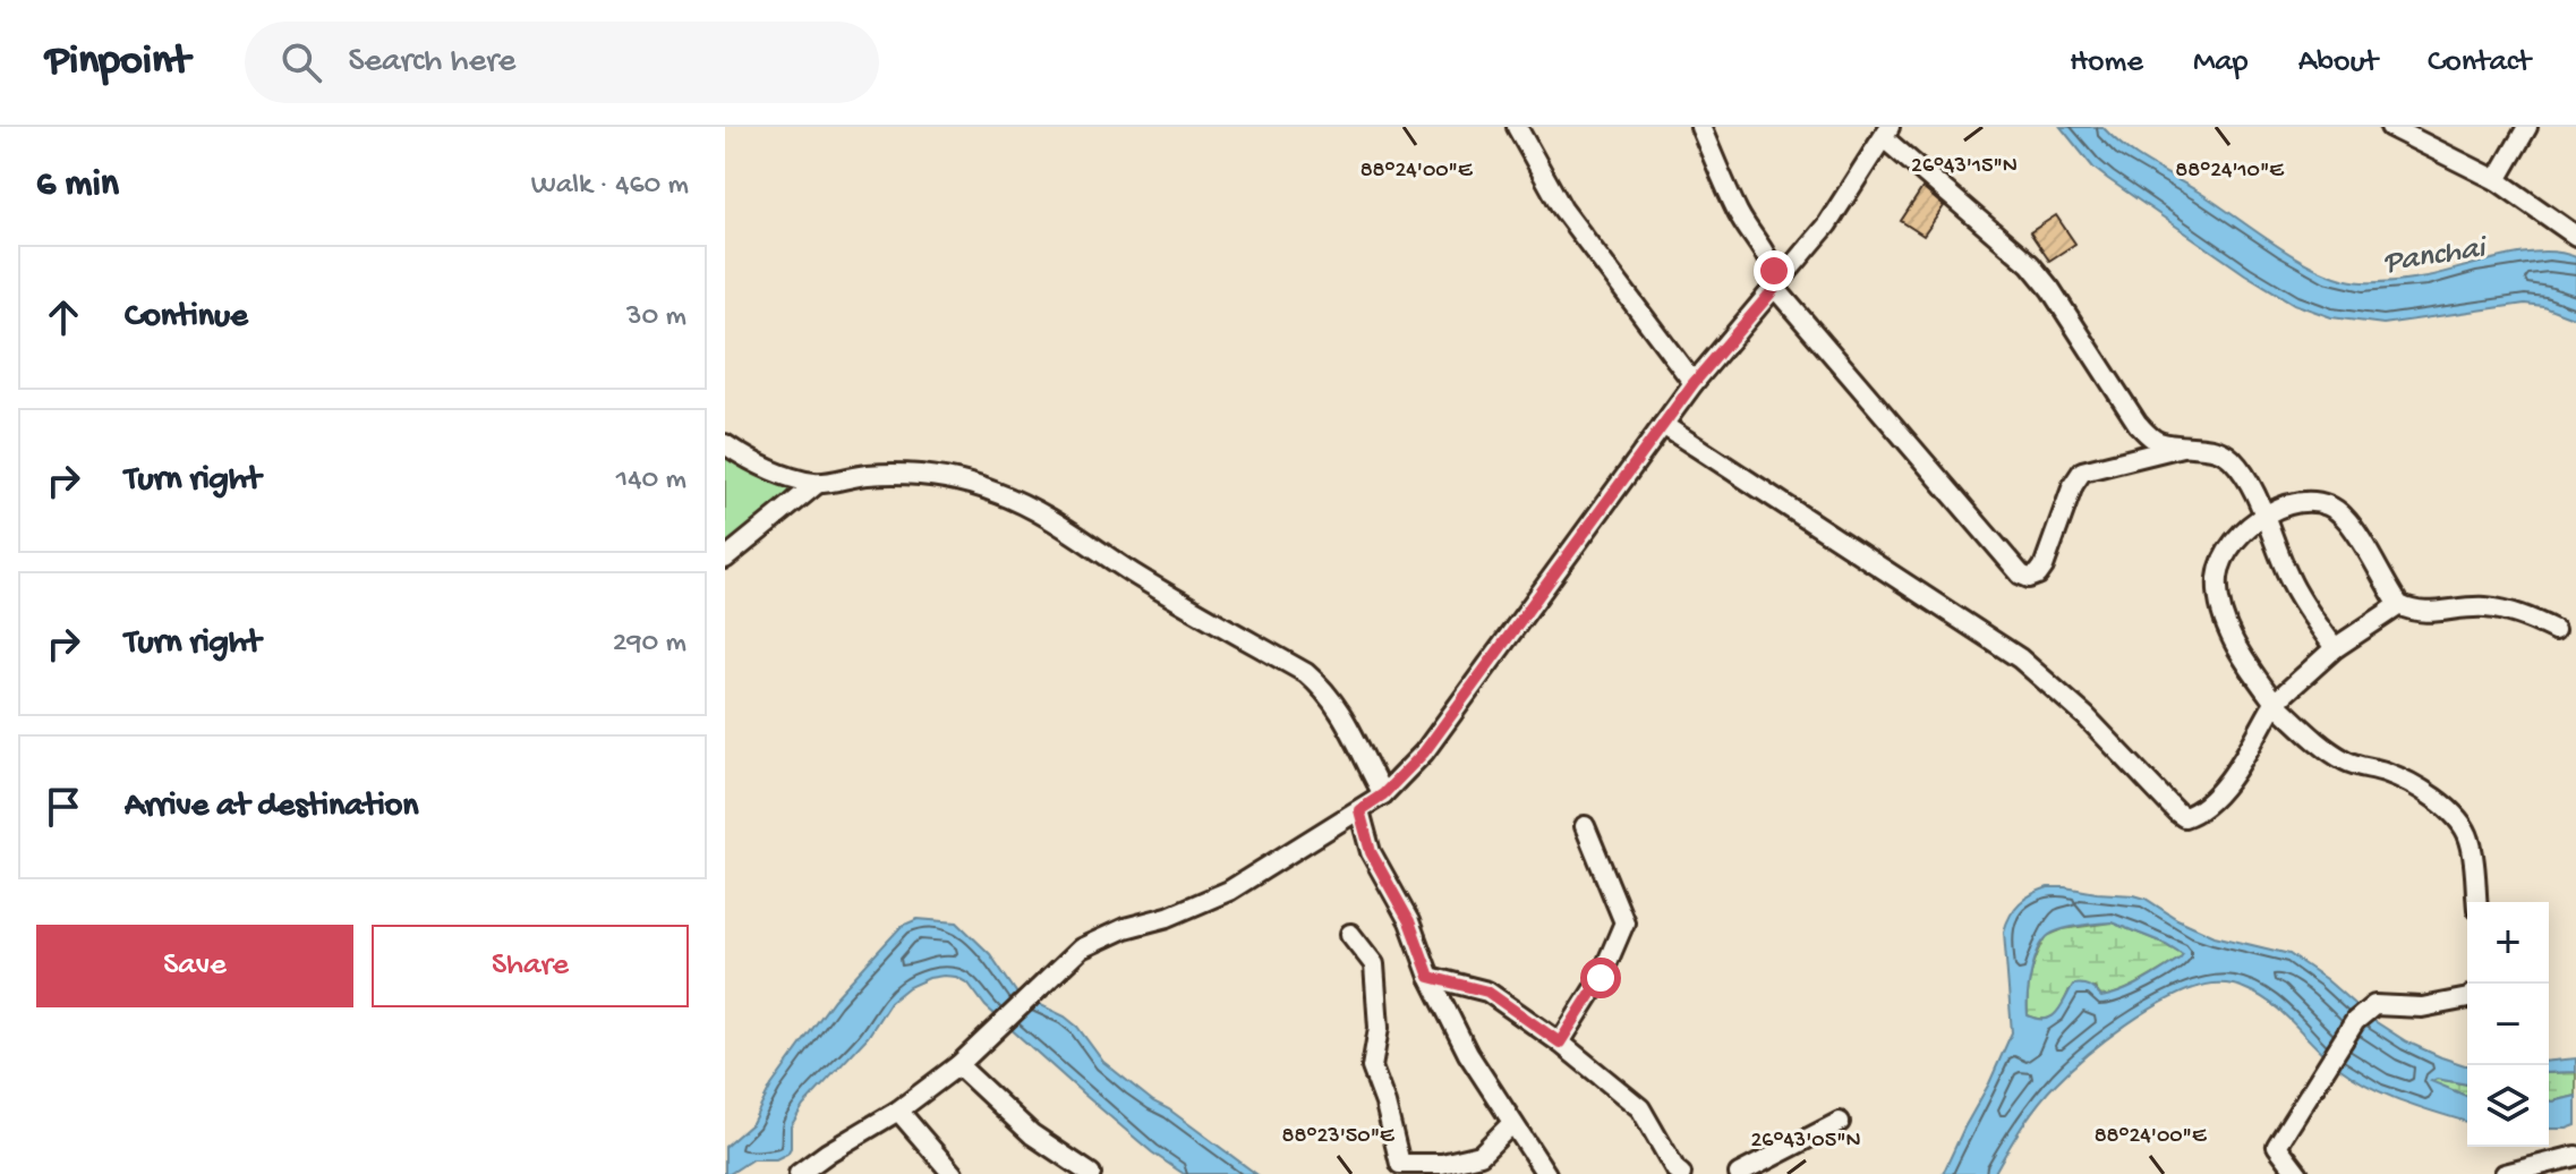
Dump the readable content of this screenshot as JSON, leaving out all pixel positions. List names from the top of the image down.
{
  "water": ["Panchai"],
  "page": {
    "header": "Pinpoint",
    "search": "Search here",
    "nav": [
      "Home",
      "Map",
      "About",
      "Contact"
    ],
    "heading": ["6 min", "Walk · 460 m"],
    "list": [
      ["Continue", "30 m"],
      ["Turn right", "140 m"],
      ["Turn right", "290 m"],
      "Arrive at destination"
    ],
    "buttons": ["Save", "Share"],
    "map_buttons": ["+", "−"]
  },
  "coordinates": [
    "26°43'15\"N",
    "88°24'00\"E",
    "88°24'10\"E",
    "88°23'50\"E",
    "26°43'05\"N"
  ]
}
